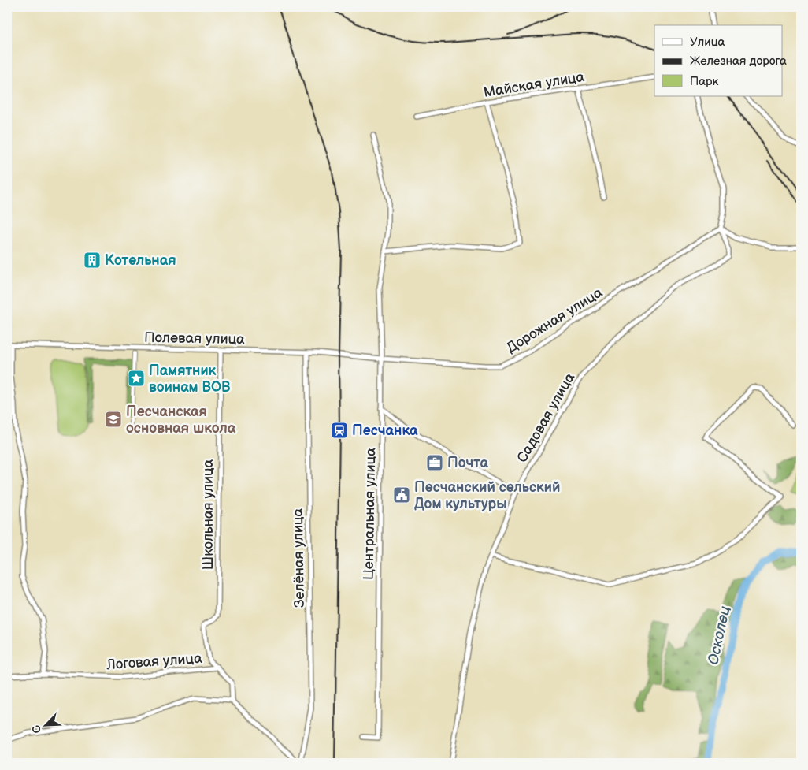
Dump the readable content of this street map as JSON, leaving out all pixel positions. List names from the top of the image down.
{
  "streets": {
    "street": [
      "Майская улица",
      "Дорожная улица",
      "Полевая улица",
      "Садовая улица",
      "Центральная улица",
      "Школьная улица",
      "Зелёная улица",
      "Логовая улица"
    ]
  },
  "crossings": [
    ["Дорожная улица", "Полевая улица"],
    ["Дорожная улица", "Садовая улица"],
    ["Дорожная улица", "Центральная улица"],
    ["Полевая улица", "Центральная улица"],
    ["Полевая улица", "Школьная улица"],
    ["Полевая улица", "Зелёная улица"],
    ["Школьная улица", "Логовая улица"]
  ],
  "water": ["Осколец"],
  "places": {
    "building": ["Котельная"],
    "place": ["Памятник воинам ВОВ"],
    "school or university": ["Песчанская основная школа"],
    "station": ["Песчанка"],
    "office": ["Почта"],
    "public building": ["Песчанский сельский Дом культуры"]
  },
  "legend": ["Улица", "Железная дорога", "Парк"],
  "north": "bottom left"
}
